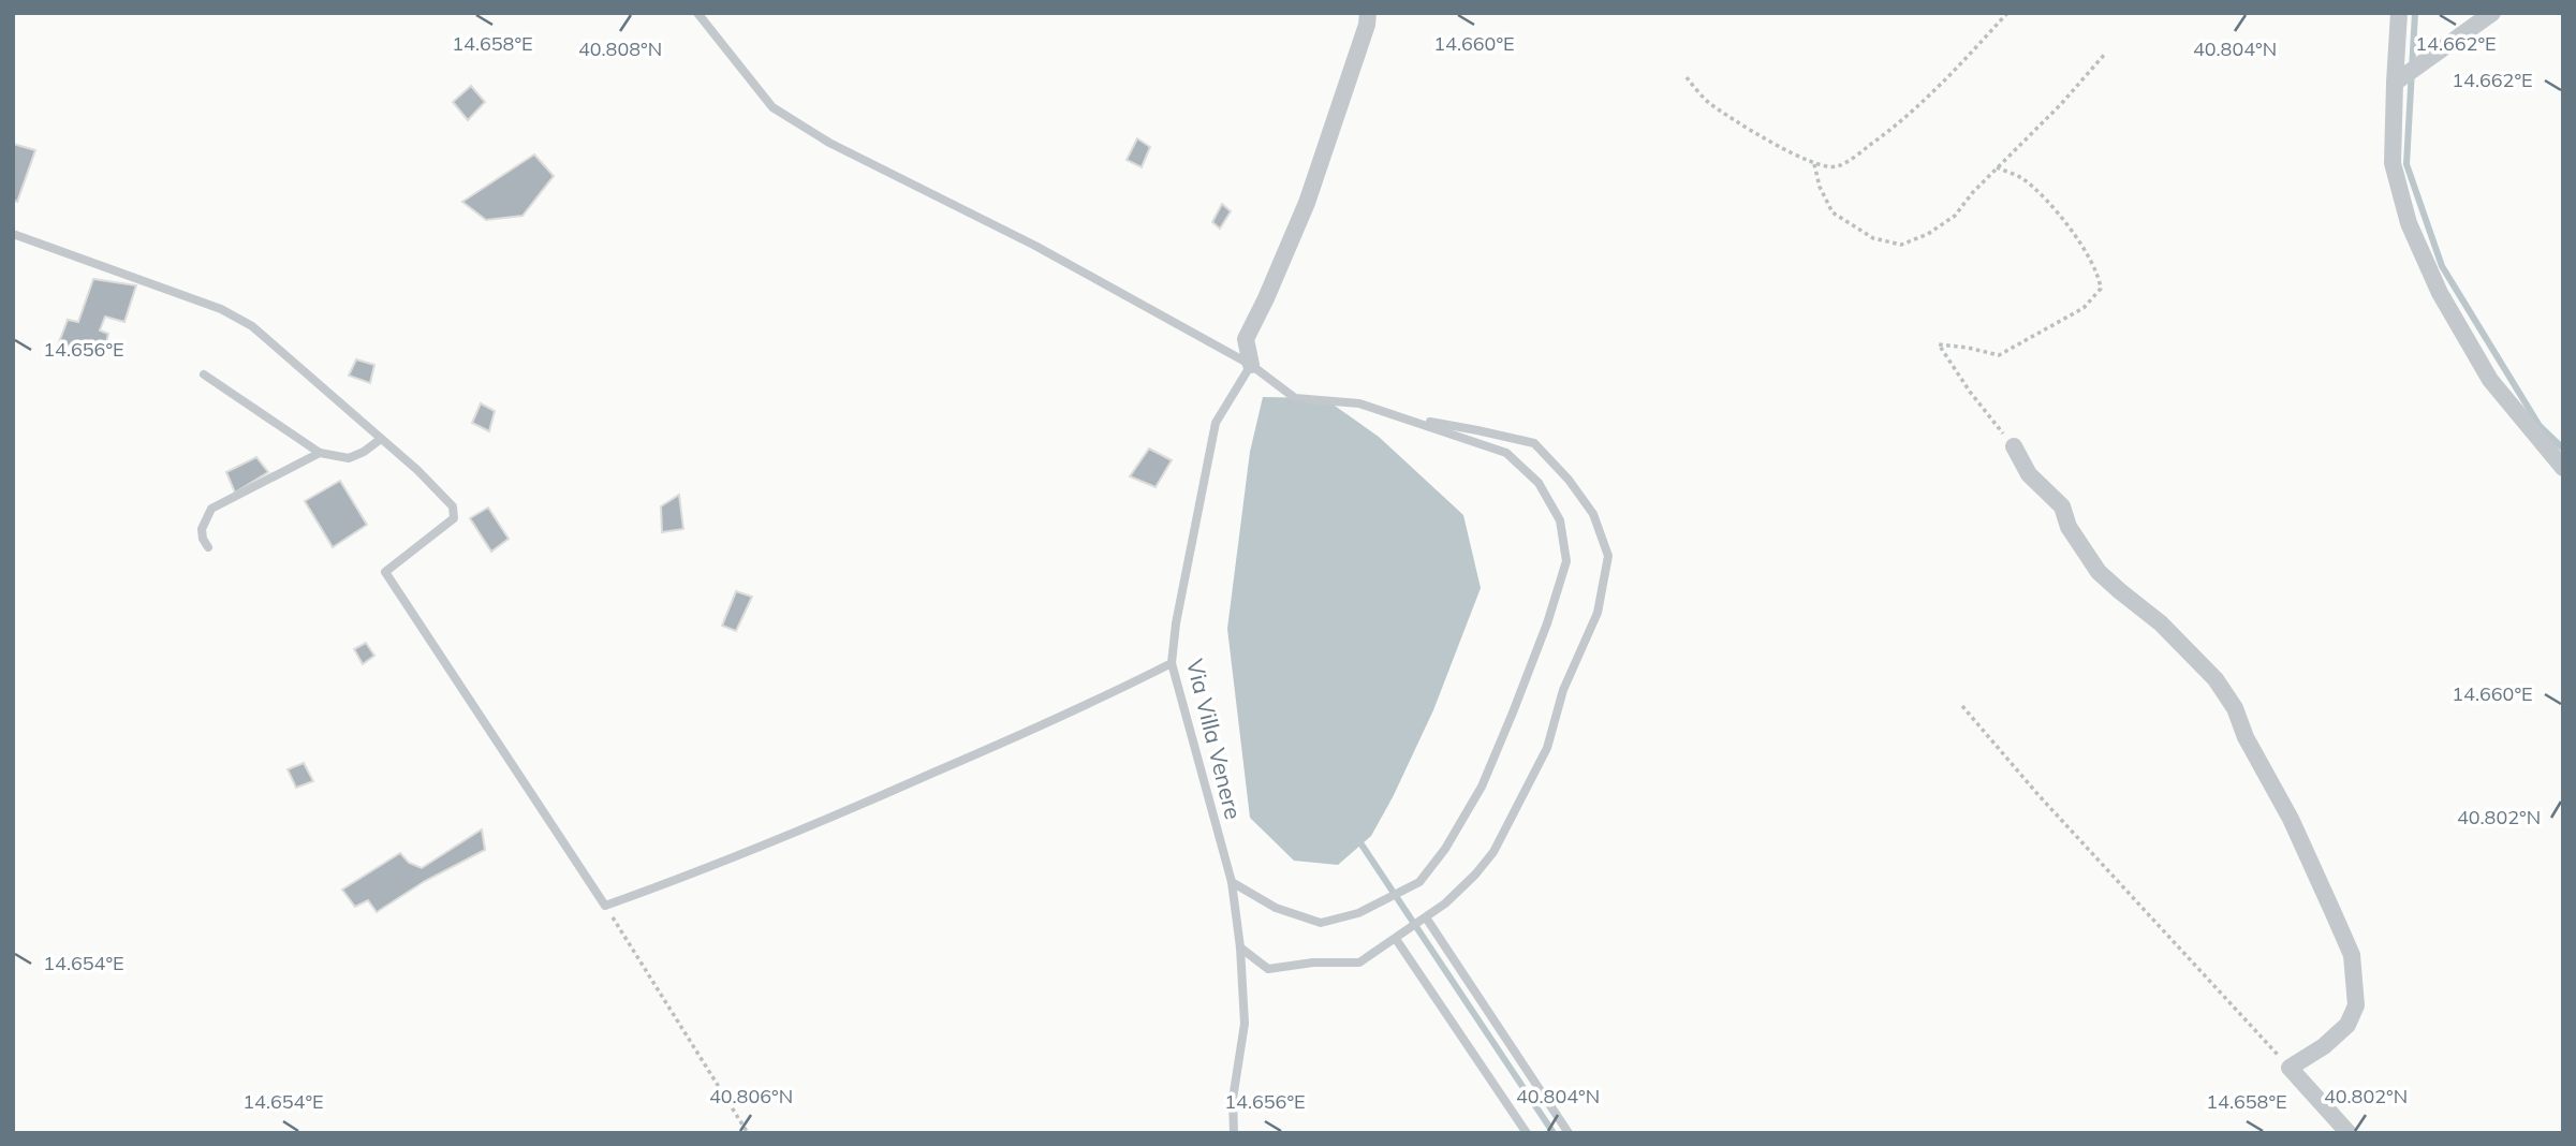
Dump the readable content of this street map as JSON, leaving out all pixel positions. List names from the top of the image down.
{
  "streets": {
    "lane": ["Via Villa Venere"]
  },
  "coordinates": [
    "14.658°E",
    "14.660°E",
    "14.662°E",
    "40.808°N",
    "40.804°N",
    "14.656°E",
    "40.802°N",
    "14.654°E",
    "40.806°N"
  ]
}
